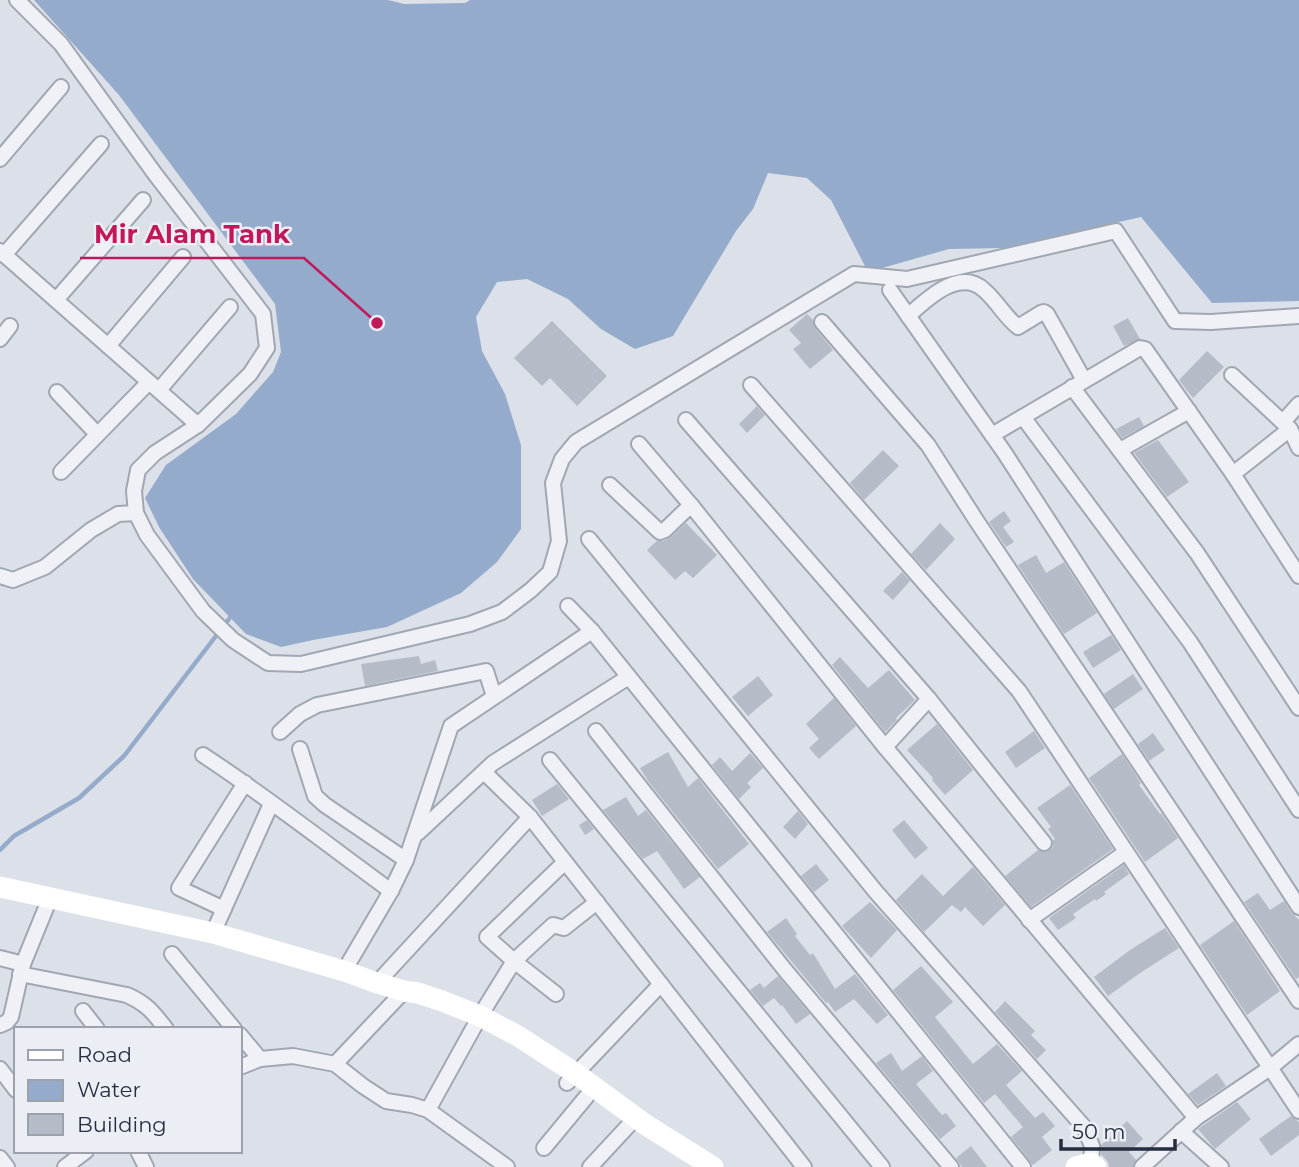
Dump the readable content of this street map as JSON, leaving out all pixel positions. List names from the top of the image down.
{
  "places": ["Mir Alam Tank"],
  "legend": ["Road", "Water", "Building"],
  "scale_bar": "50 m"
}
